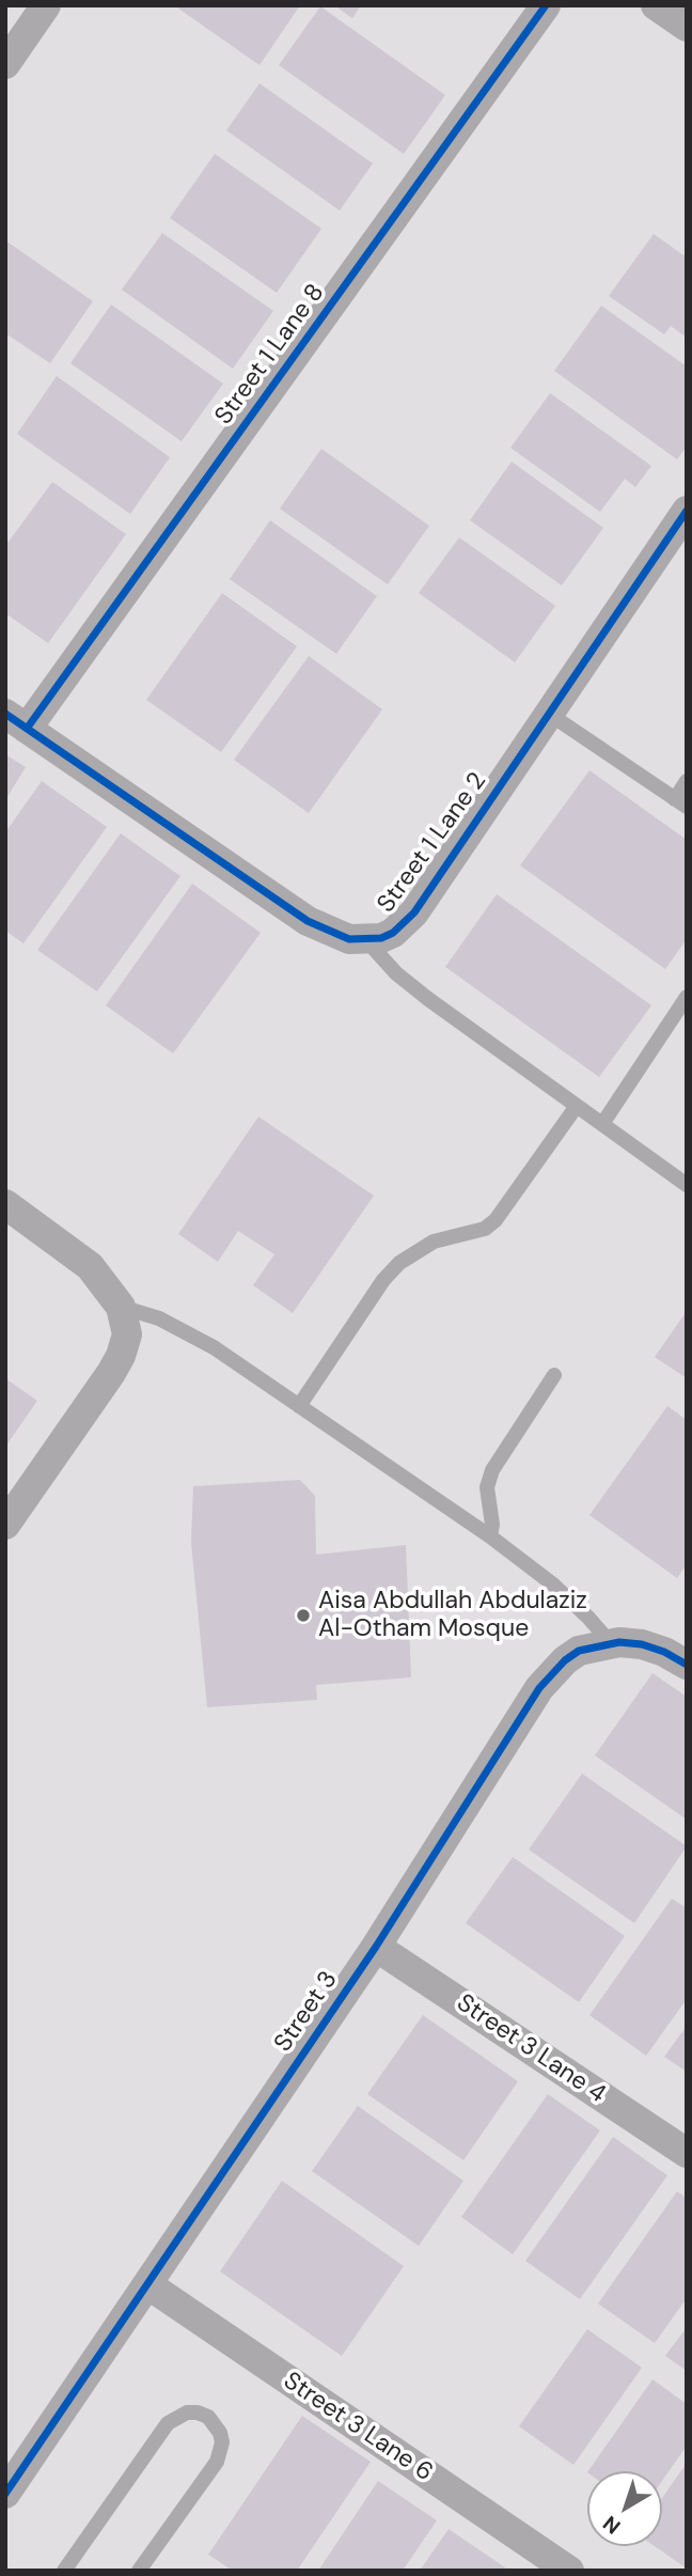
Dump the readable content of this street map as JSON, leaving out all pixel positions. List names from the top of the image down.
{
  "streets": {
    "street": [
      "Street 1 Lane 8",
      "Street 1 Lane 2",
      "Street 3",
      "Street 3 Lane 4",
      "Street 3 Lane 6"
    ]
  },
  "crossings": [
    ["Street 1 Lane 8", "Street 1 Lane 2"],
    ["Street 3", "Street 3 Lane 4"],
    ["Street 3", "Street 3 Lane 6"]
  ],
  "places": ["Aisa Abdullah Abdulaziz Al-Otham Mosque"],
  "north": "bottom left"
}
